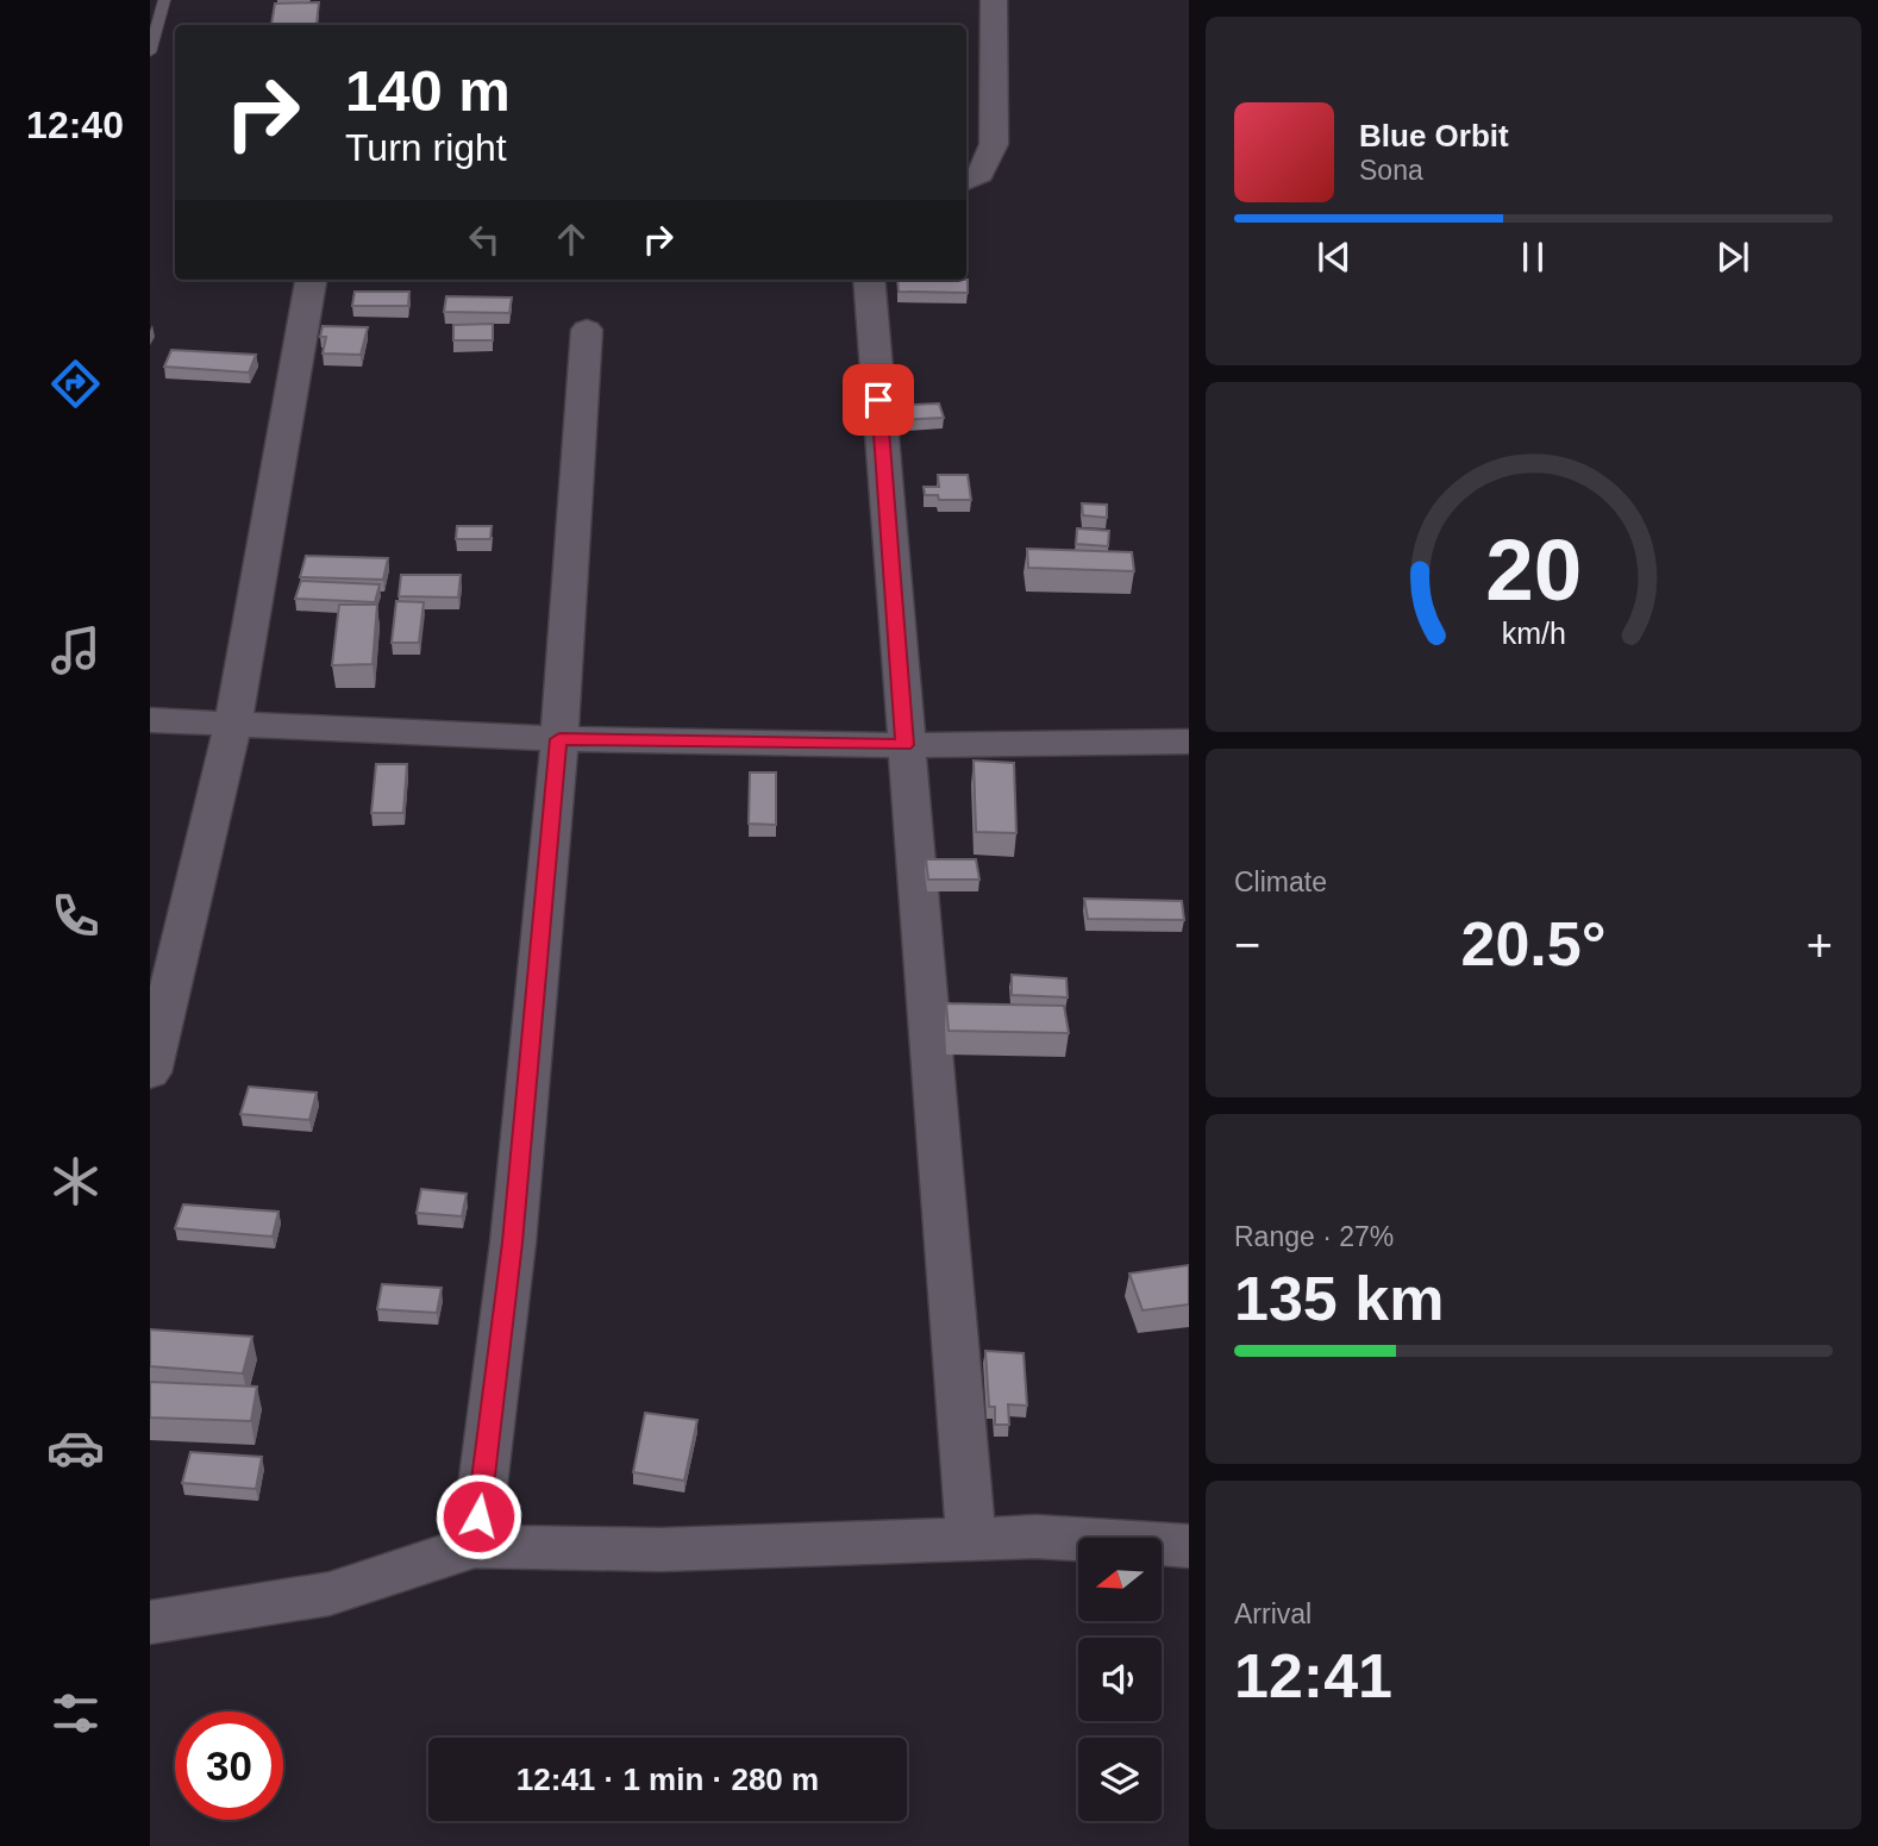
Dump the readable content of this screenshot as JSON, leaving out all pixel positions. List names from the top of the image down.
{
  "north": "left",
  "page": {
    "tabs": "12:40",
    "turn": ["140 m", "Turn right"],
    "song": ["Blue Orbit", "Sona"],
    "tile": [
      "Climate",
      ["Range · 27%", "135 km"],
      ["Arrival", "12:41"]
    ],
    "heat": ["−", "20.5°", "+"],
    "limit": "30",
    "trip": "12:41 · 1 min · 280 m",
    "gauge": ["20", "km/h"]
  }
}
